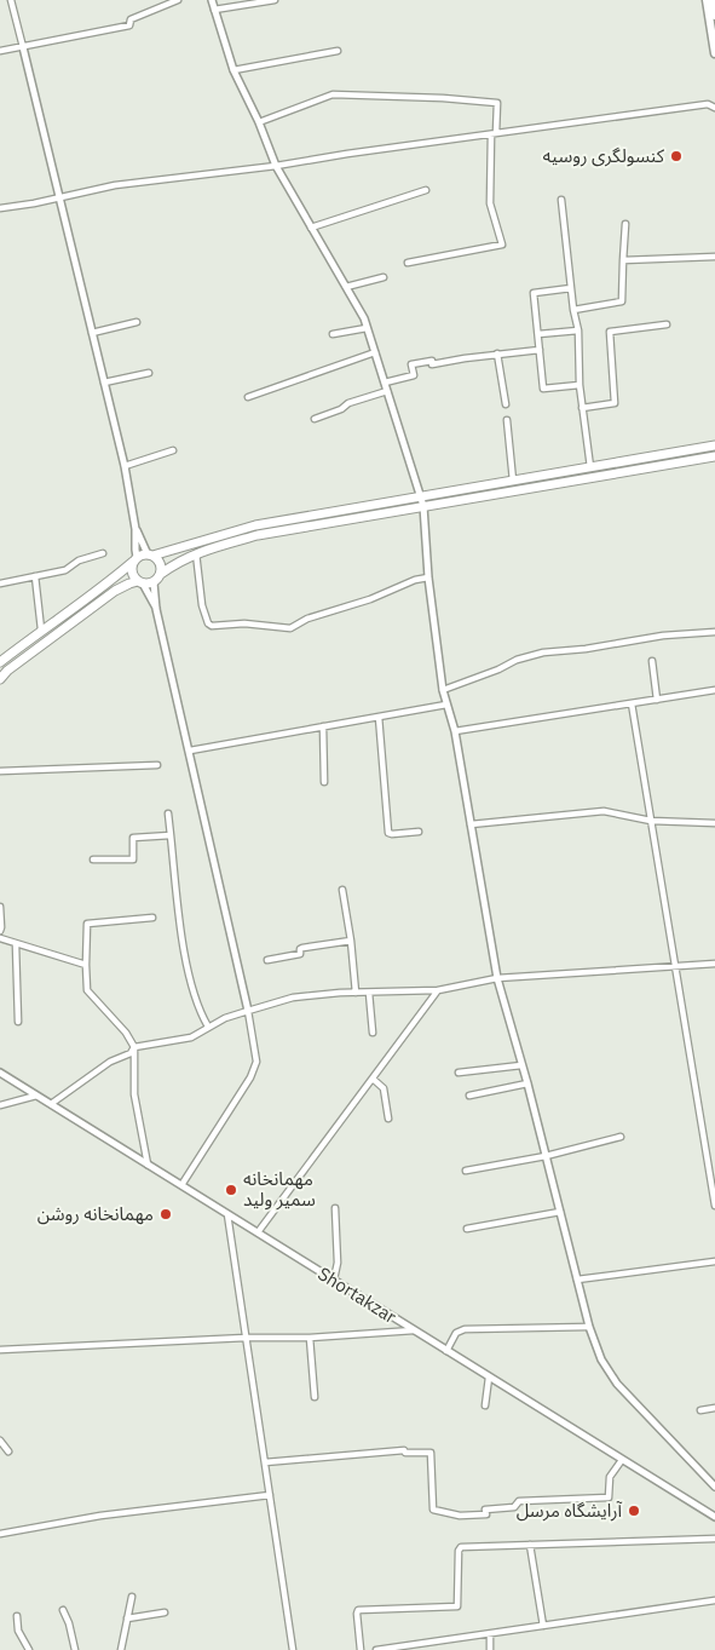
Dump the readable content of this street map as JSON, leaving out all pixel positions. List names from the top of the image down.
{
  "streets": {
    "street": ["Shortakzar"]
  },
  "places": [
    "کنسولگری روسیه",
    "مهمانخانه سمیر ولید",
    "مهمانخانه روشن",
    "آرایشگاه مرسل"
  ]
}
